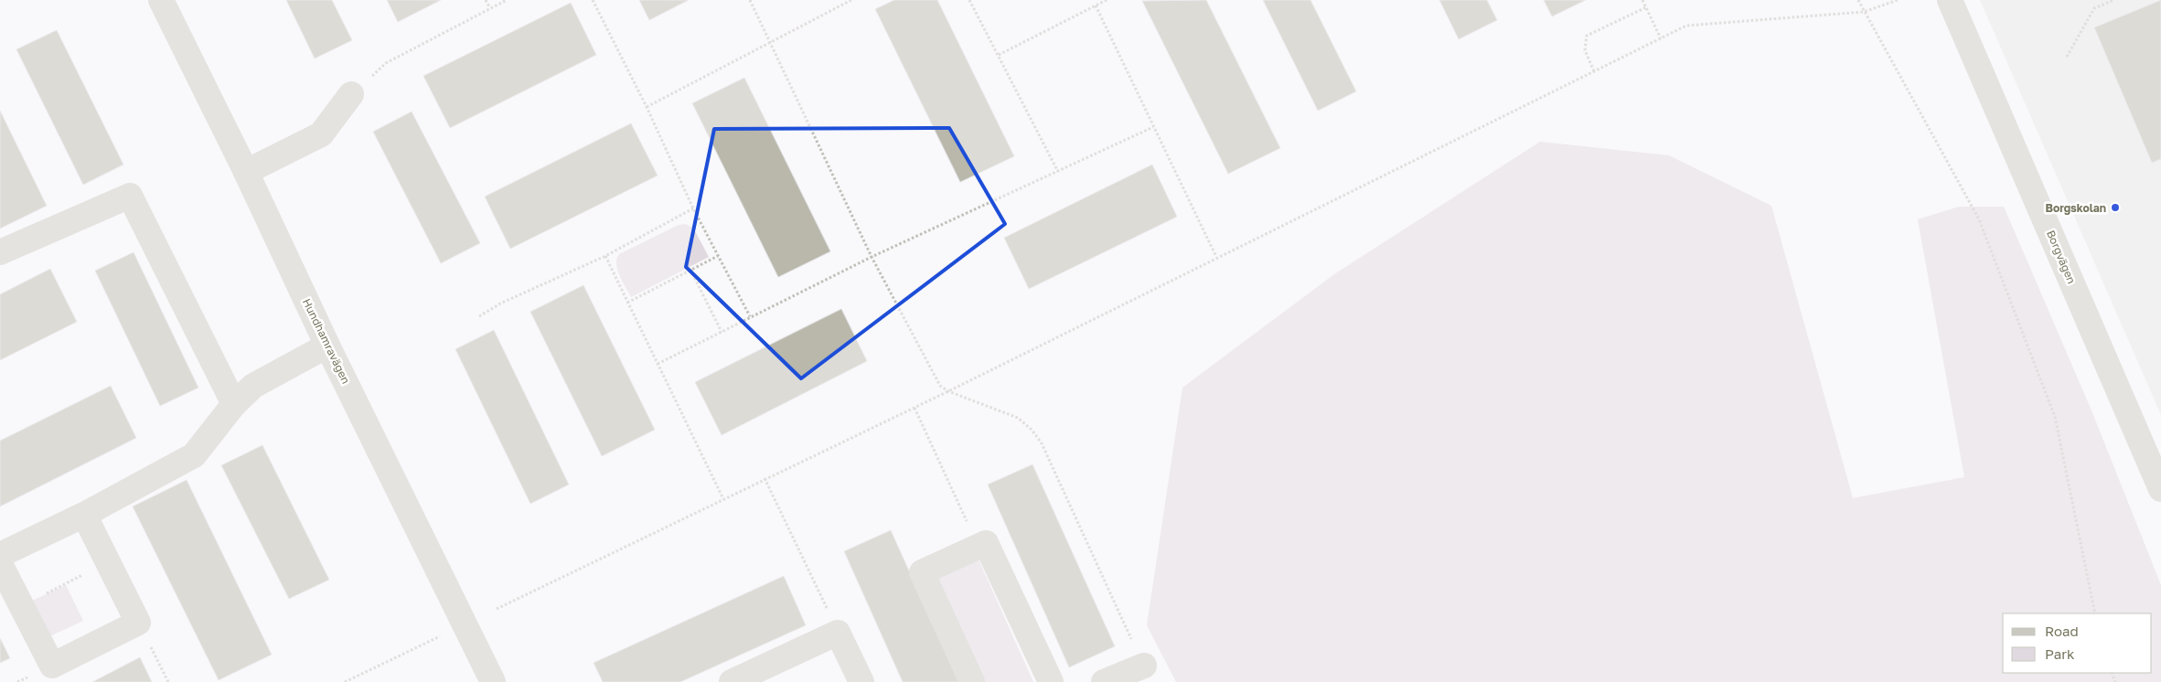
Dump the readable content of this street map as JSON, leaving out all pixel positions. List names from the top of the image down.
{
  "streets": {
    "street": ["Borgvägen", "Hundhamravägen"]
  },
  "places": ["Borgskolan"],
  "legend": ["Road", "Park"]
}
